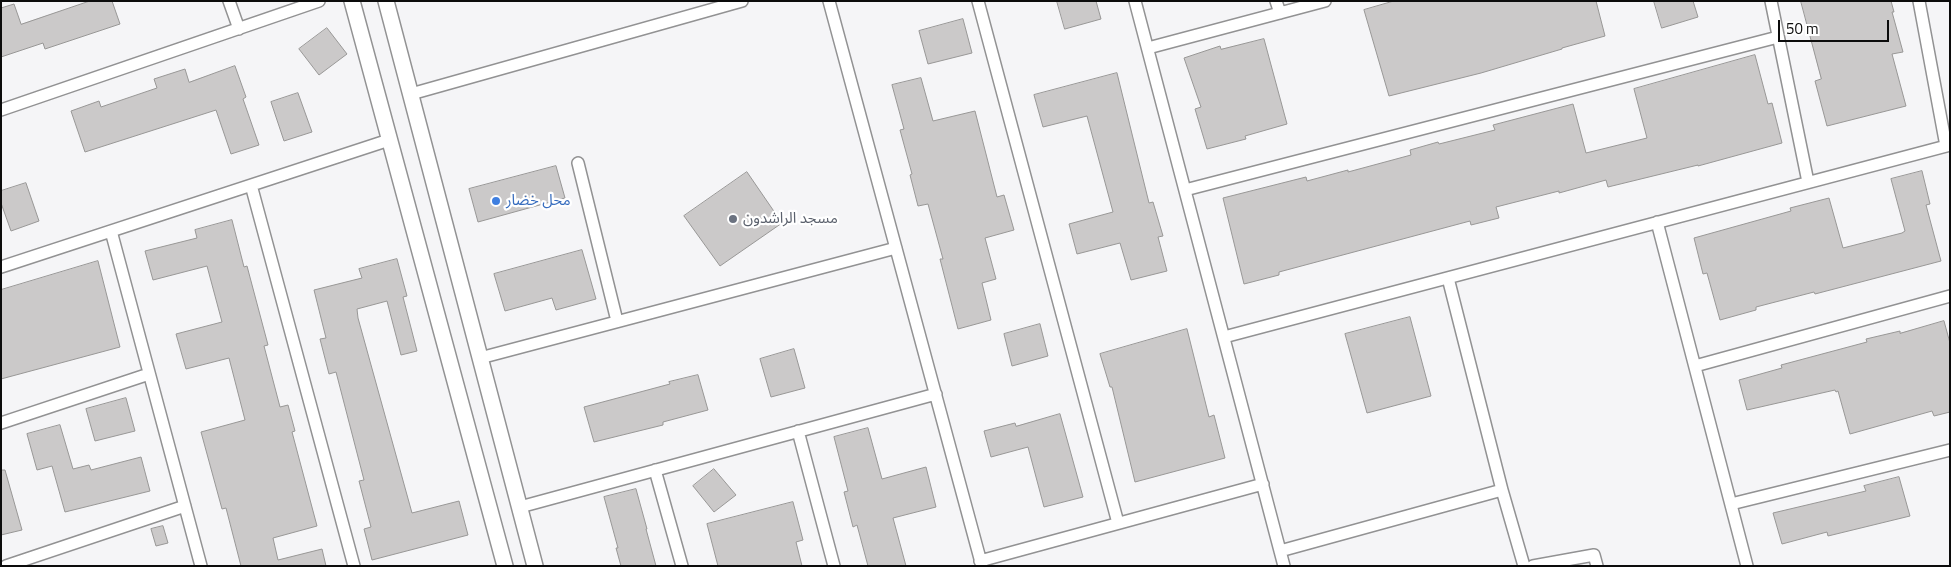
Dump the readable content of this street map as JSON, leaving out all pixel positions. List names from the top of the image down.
{
  "places": ["محل خضار", "مسجد الراشدون"],
  "scale_bar": "50 m"
}
